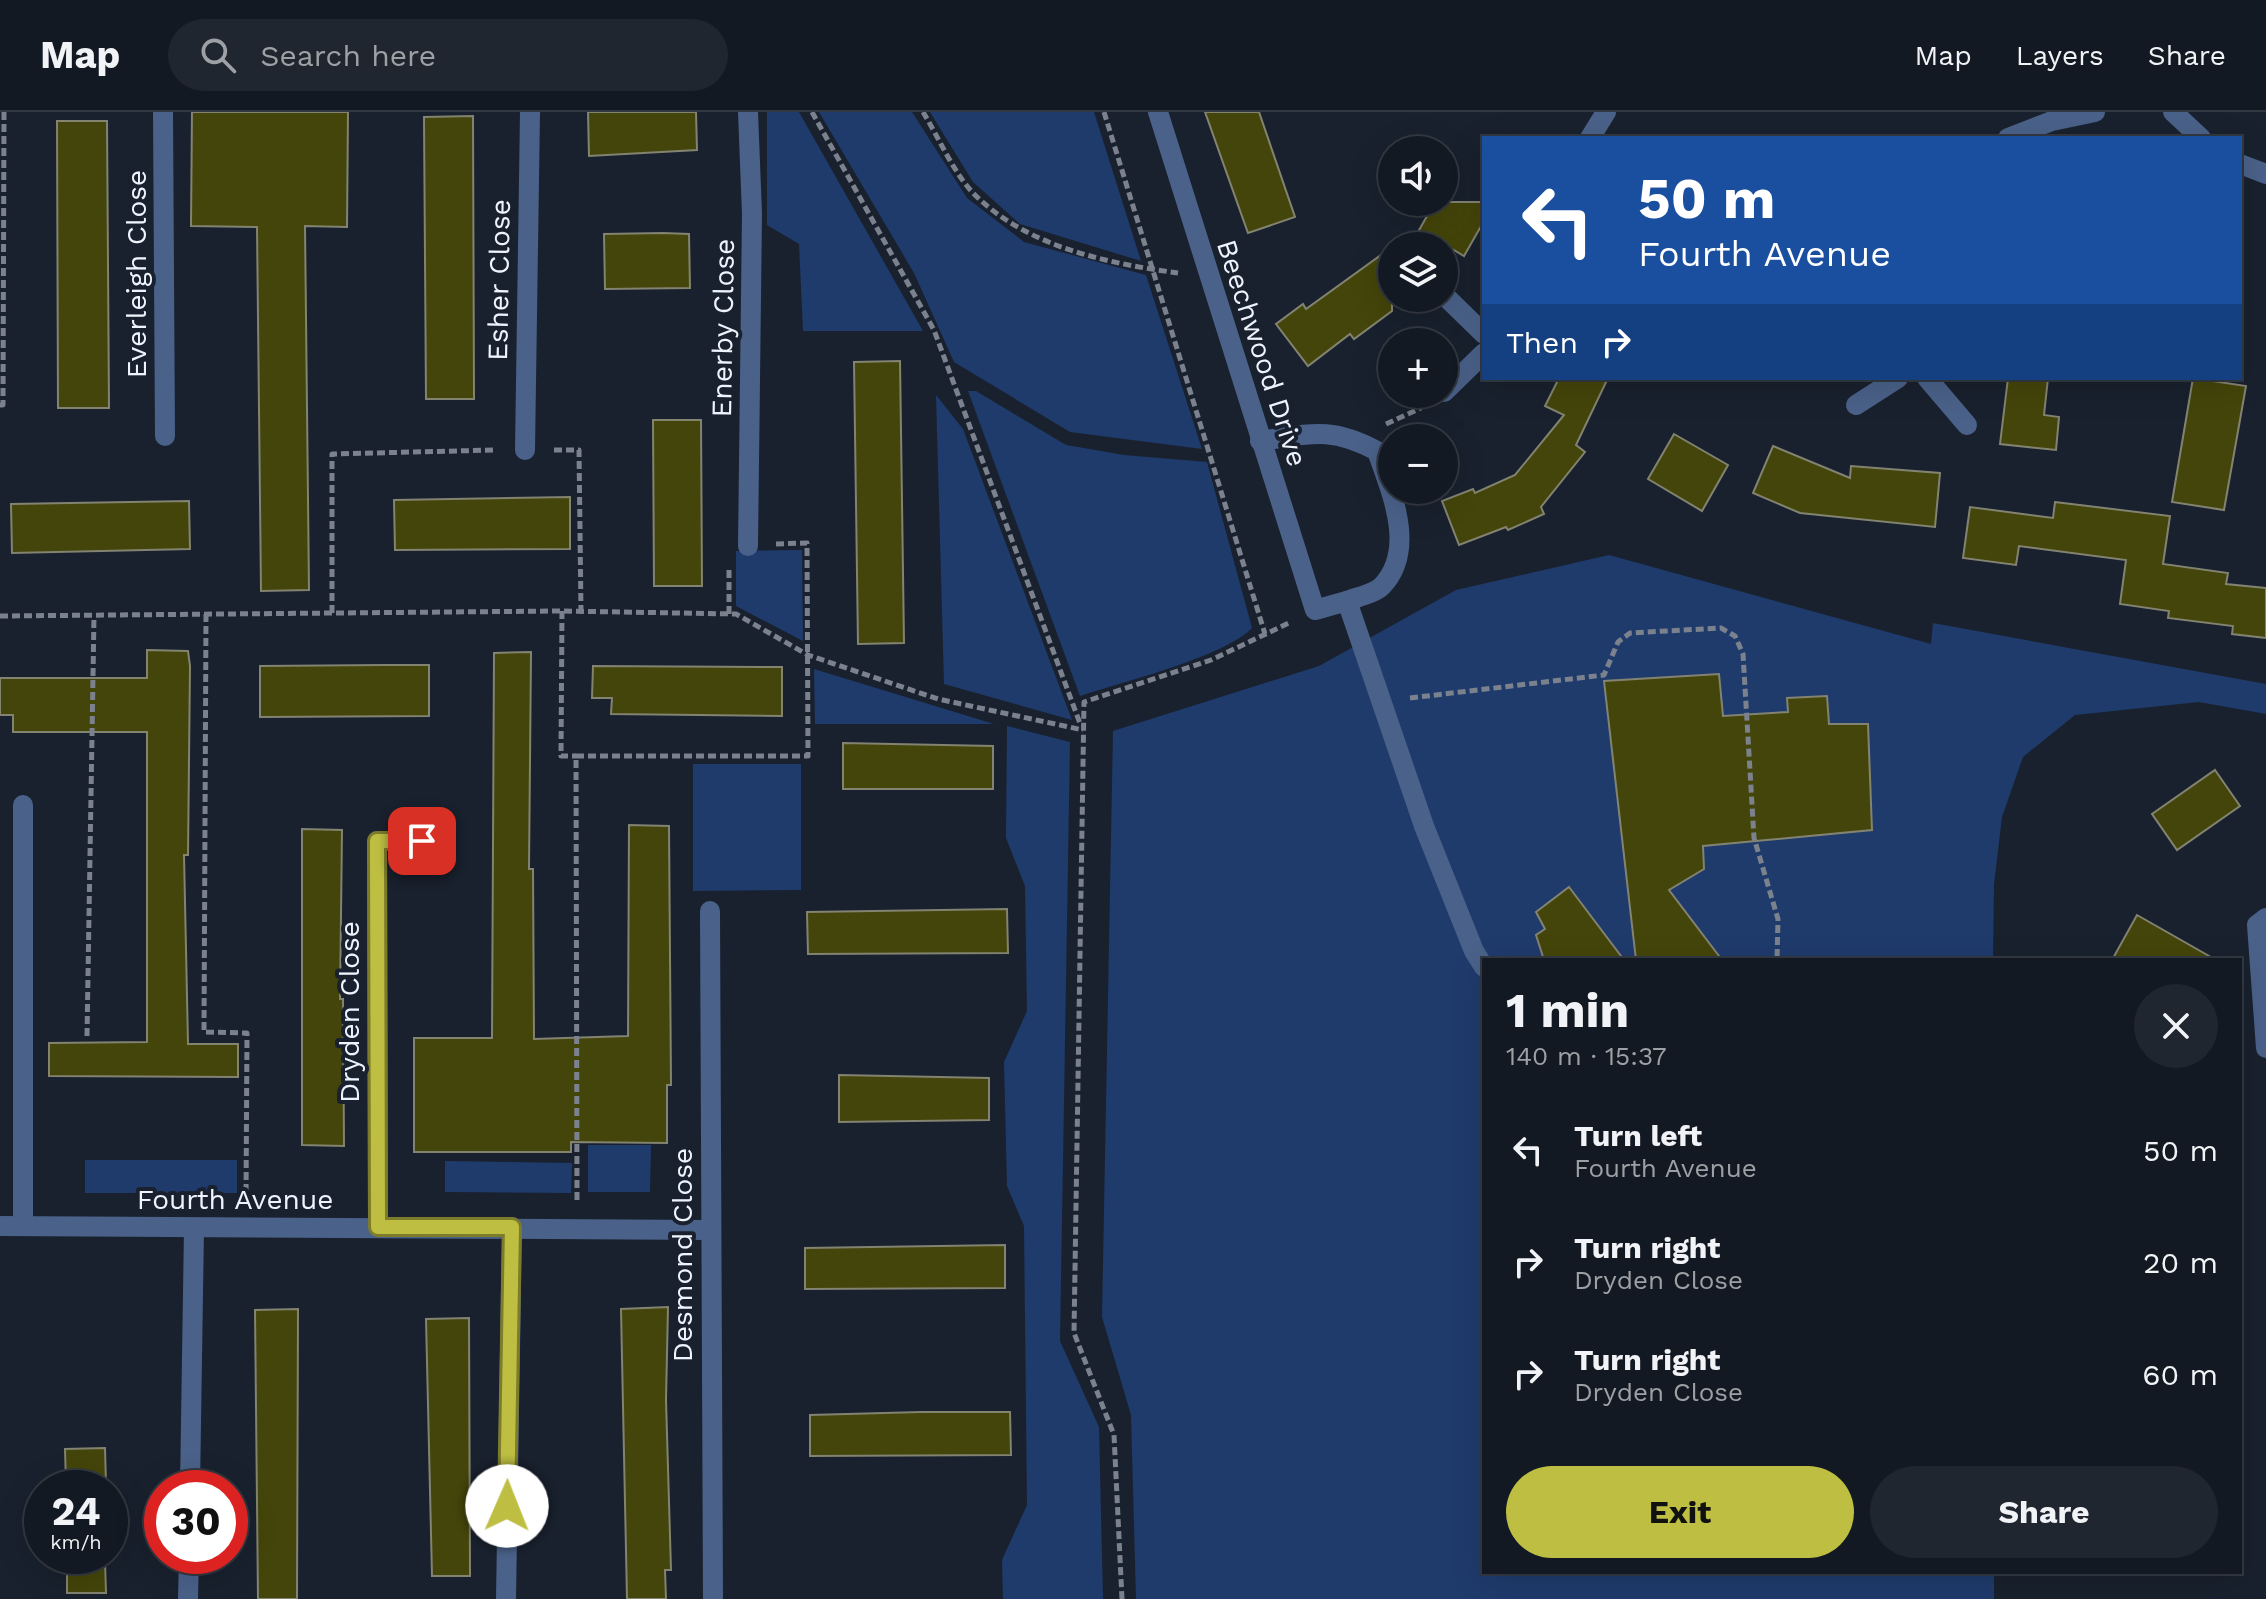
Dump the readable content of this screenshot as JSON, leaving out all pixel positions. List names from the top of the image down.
{
  "streets": {
    "street": [
      "Everleigh Close",
      "Esher Close",
      "Enerby Close",
      "Beechwood Drive",
      "Dryden Close",
      "Fourth Avenue",
      "Desmond Close"
    ]
  },
  "crossings": [
    ["Dryden Close", "Fourth Avenue"],
    ["Fourth Avenue", "Desmond Close"]
  ],
  "page": {
    "header": "Map",
    "search": "Search here",
    "nav": ["Map", "Layers", "Share"],
    "map_buttons": ["+", "−"],
    "turn": ["50 m", "Fourth Avenue"],
    "then": "Then",
    "heading": ["1 min", "140 m · 15:37"],
    "list": [
      {
        "name": "Turn left",
        "note": "Fourth Avenue",
        "value": "50 m"
      },
      {
        "name": "Turn right",
        "note": "Dryden Close",
        "value": "20 m"
      },
      {
        "name": "Turn right",
        "note": "Dryden Close",
        "value": "60 m"
      }
    ],
    "buttons": ["Exit", "Share"],
    "speed": "24 km/h",
    "limit": "30"
  }
}
